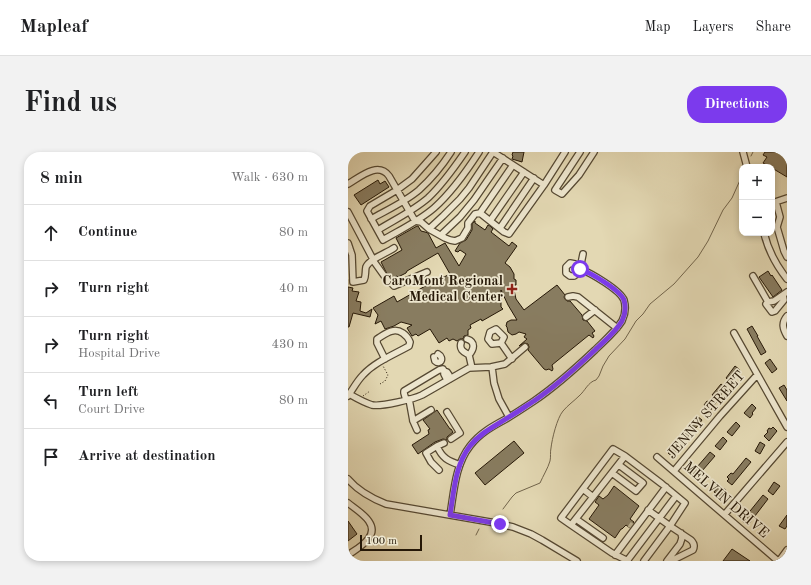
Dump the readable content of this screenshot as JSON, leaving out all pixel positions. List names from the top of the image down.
{
  "streets": {
    "street": ["JENNY STREET", "MELVIN DRIVE"]
  },
  "crossings": [
    ["JENNY STREET", "MELVIN DRIVE"]
  ],
  "places": {
    "health": ["CaroMont Regional Medical Center"]
  },
  "scale_bar": "100 m",
  "page": {
    "header": "Mapleaf",
    "nav": ["Map", "Layers", "Share"],
    "buttons": "Directions",
    "title": "Find us",
    "heading": ["8 min", "Walk · 630 m"],
    "map_buttons": ["+", "−"],
    "list": [
      ["Continue", "80 m"],
      ["Turn right", "40 m"],
      ["Turn right", "Hospital Drive", "430 m"],
      ["Turn left", "Court Drive", "80 m"],
      "Arrive at destination"
    ],
    "scale": "100 m"
  }
}
